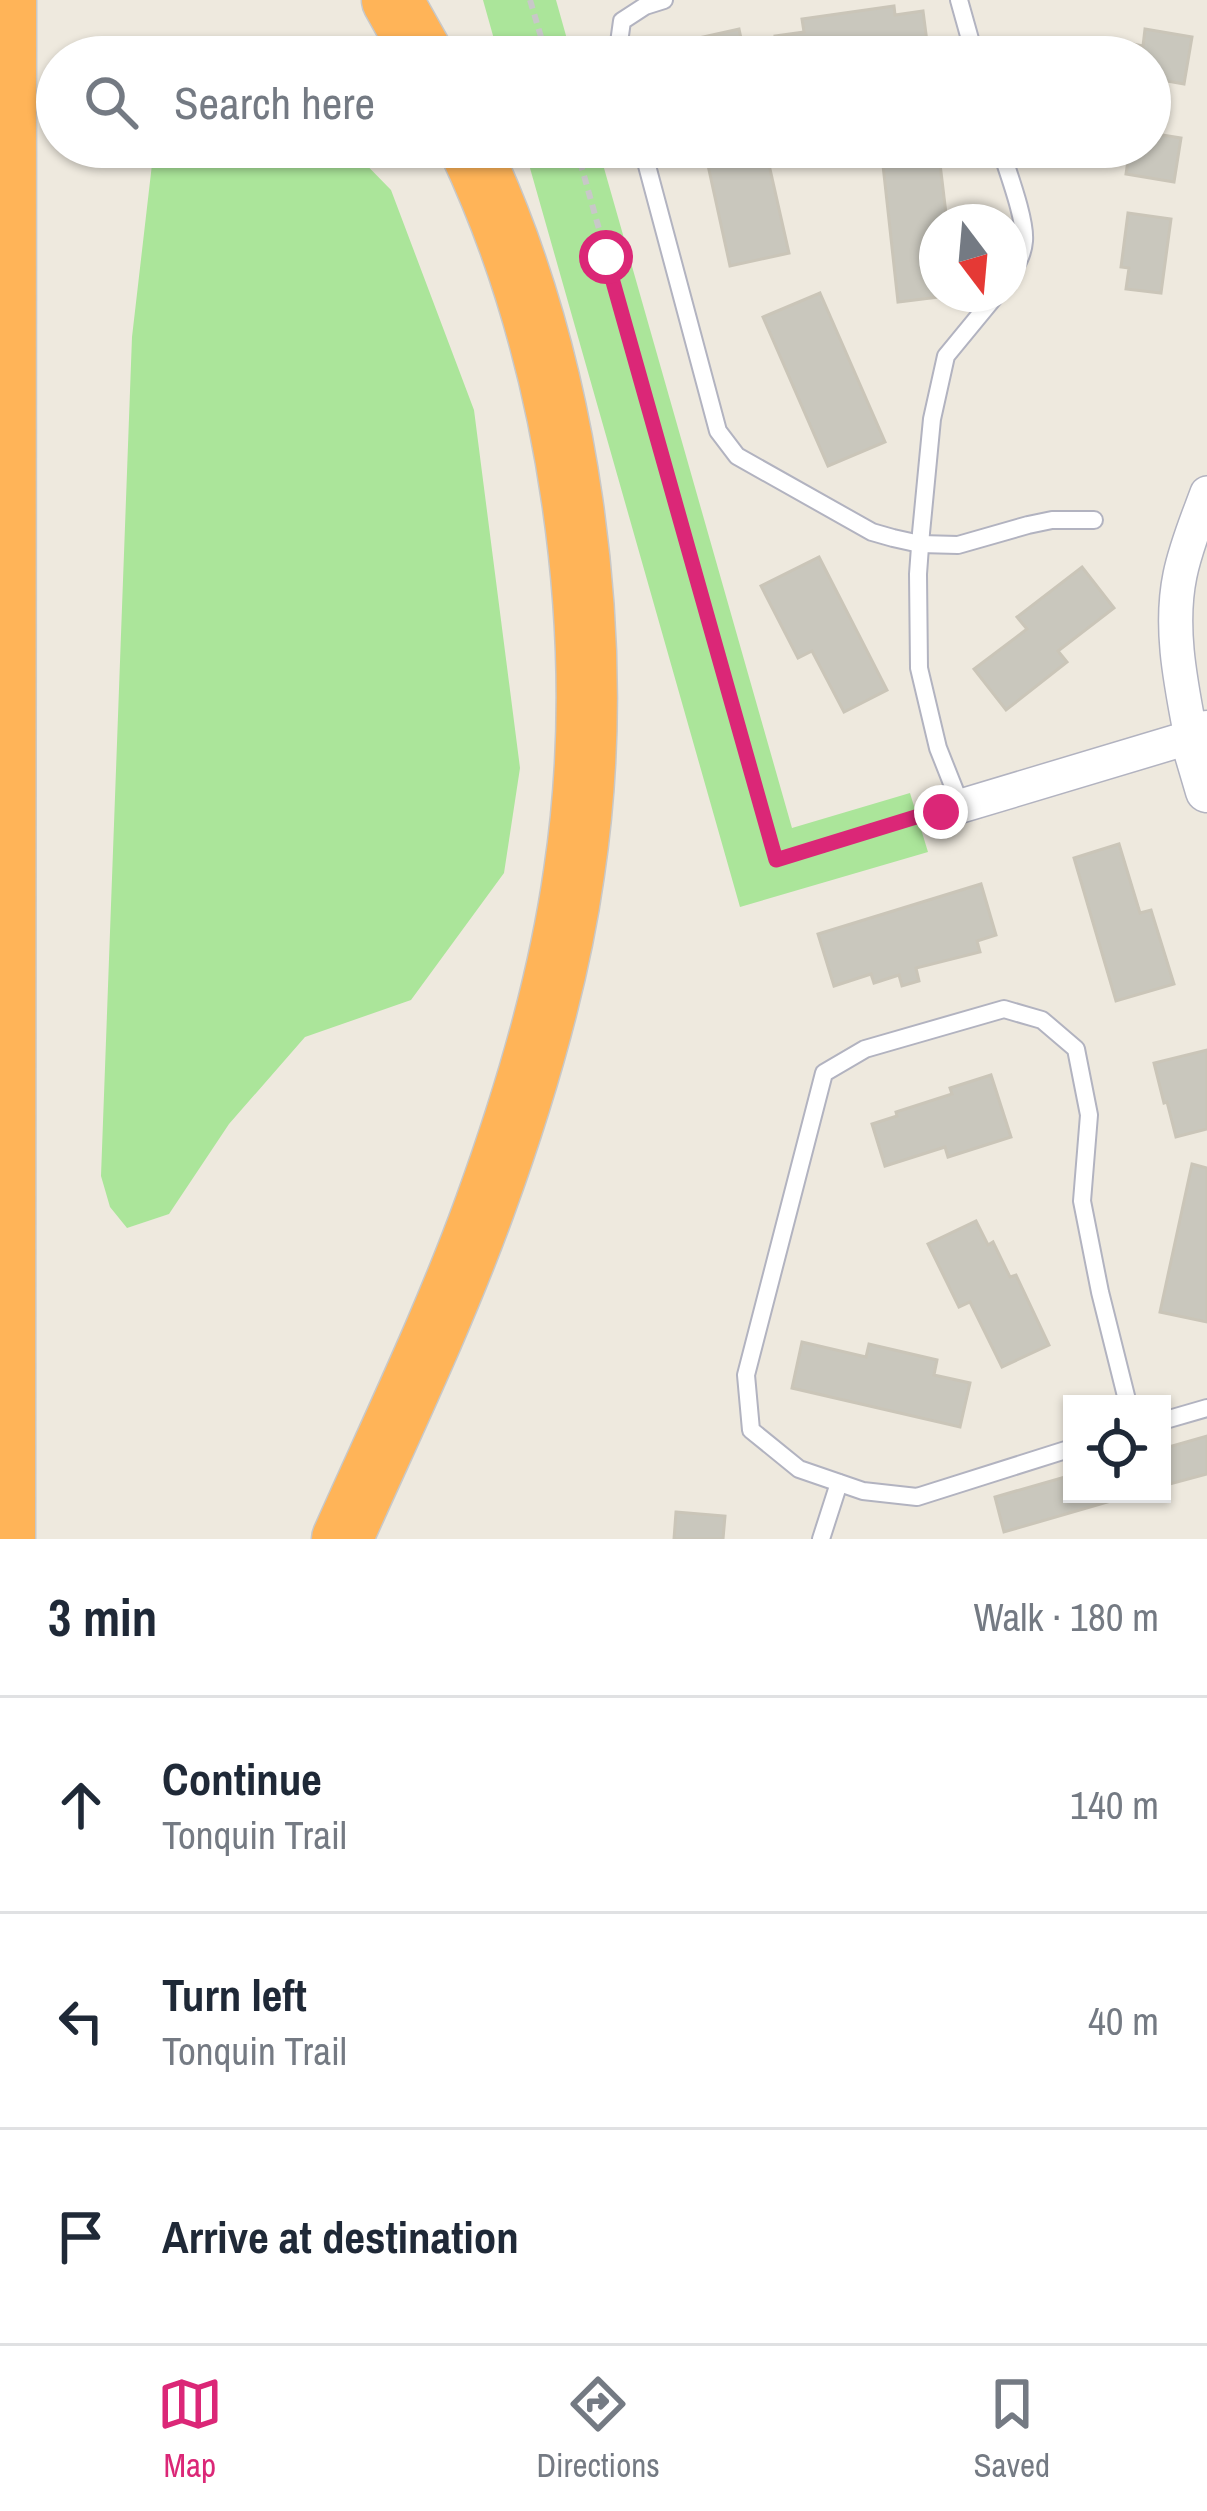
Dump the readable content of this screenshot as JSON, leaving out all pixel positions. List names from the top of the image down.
{
  "north": "bottom",
  "page": {
    "search": "Search here",
    "heading": ["3 min", "Walk · 180 m"],
    "list": [
      ["Continue", "Tonquin Trail", "140 m"],
      ["Turn left", "Tonquin Trail", "40 m"],
      "Arrive at destination"
    ],
    "nav": ["Map", "Directions", "Saved"]
  }
}
